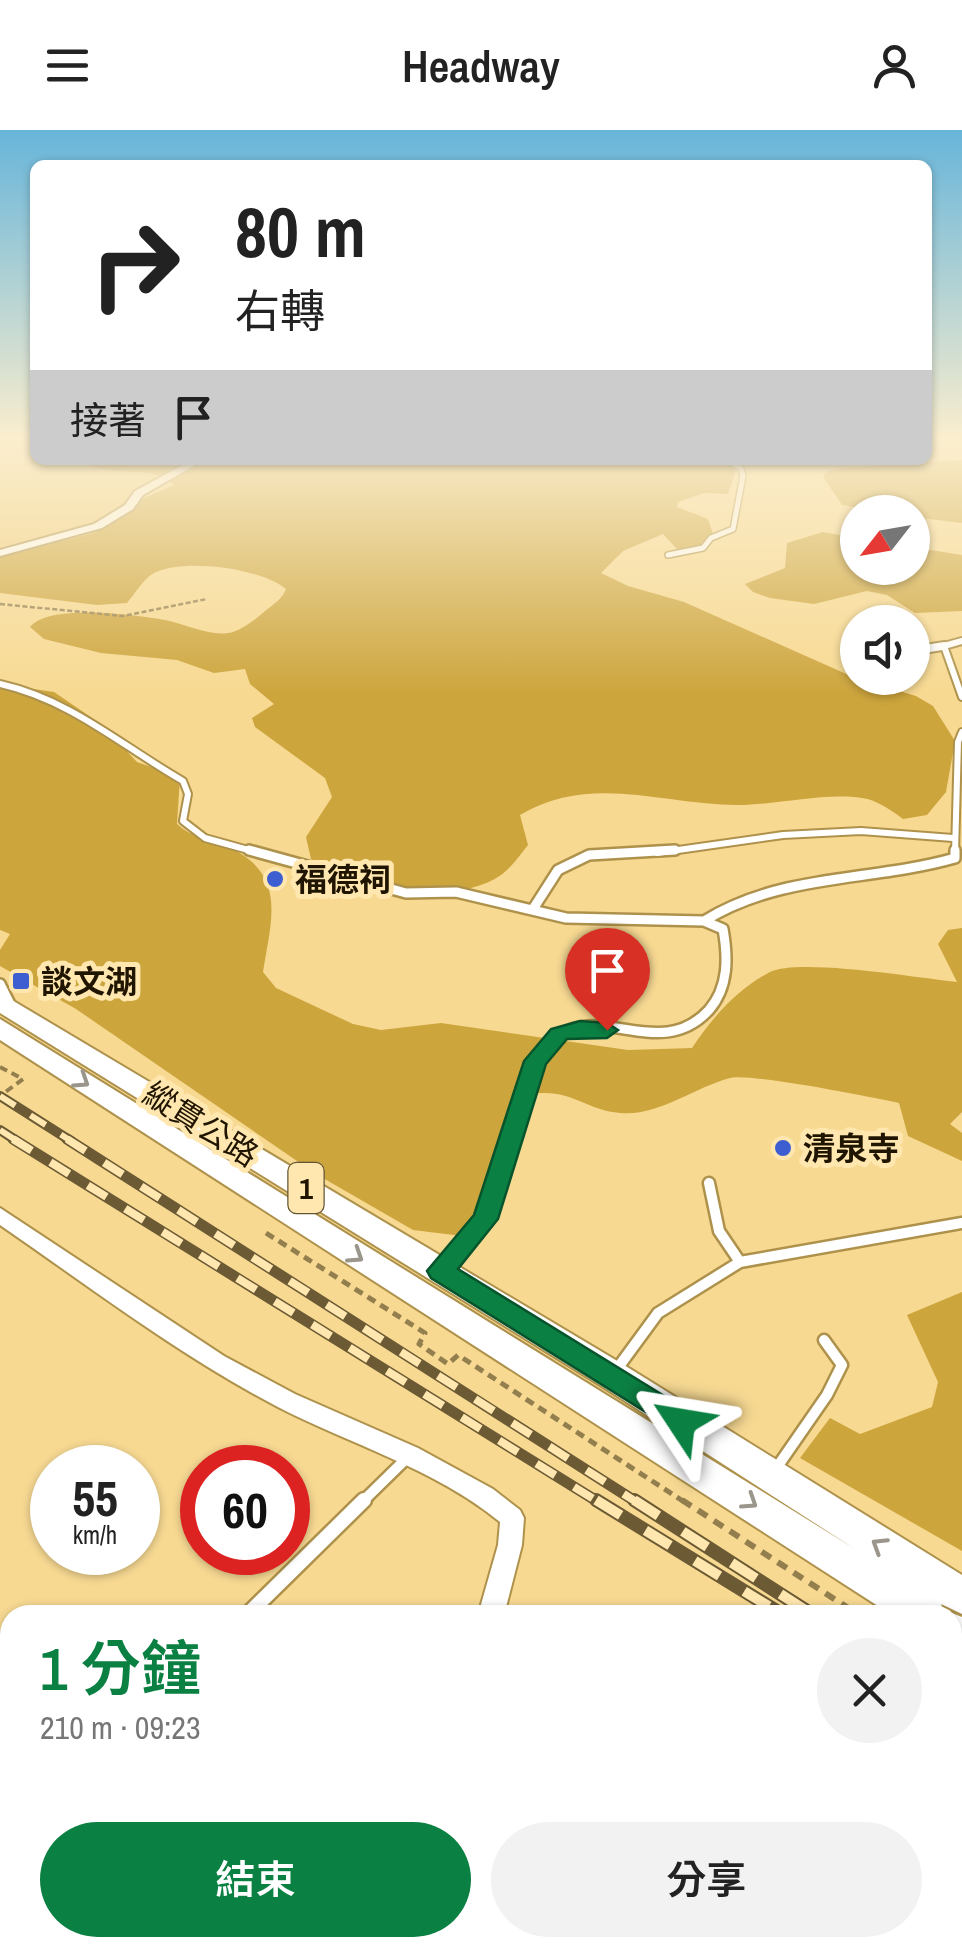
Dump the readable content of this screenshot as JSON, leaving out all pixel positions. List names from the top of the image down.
{
  "streets": {
    "main road": ["縱貫公路", "1"]
  },
  "places": {
    "other": ["福德祠", "清泉寺"],
    "transit": ["談文湖"]
  },
  "north": "bottom left",
  "page": {
    "header": "Headway",
    "turn": ["80 m", "右轉"],
    "then": "接著",
    "speed": "55 km/h",
    "limit": "60",
    "heading": ["1 分鐘", "210 m · 09:23"],
    "buttons": ["結束", "分享"]
  }
}
